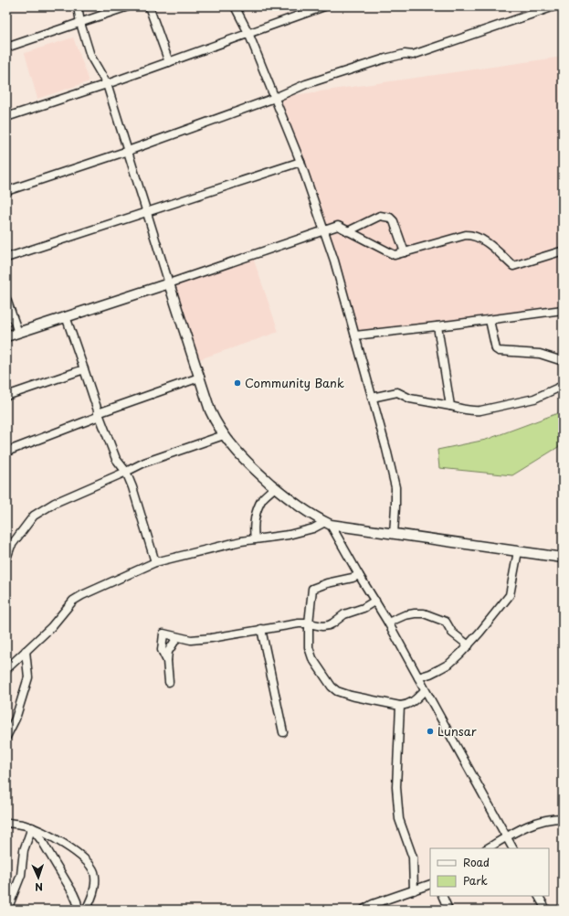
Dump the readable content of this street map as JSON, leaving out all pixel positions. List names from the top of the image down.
{
  "places": ["Community Bank", "Lunsar"],
  "legend": ["Road", "Park"],
  "north": "bottom"
}
